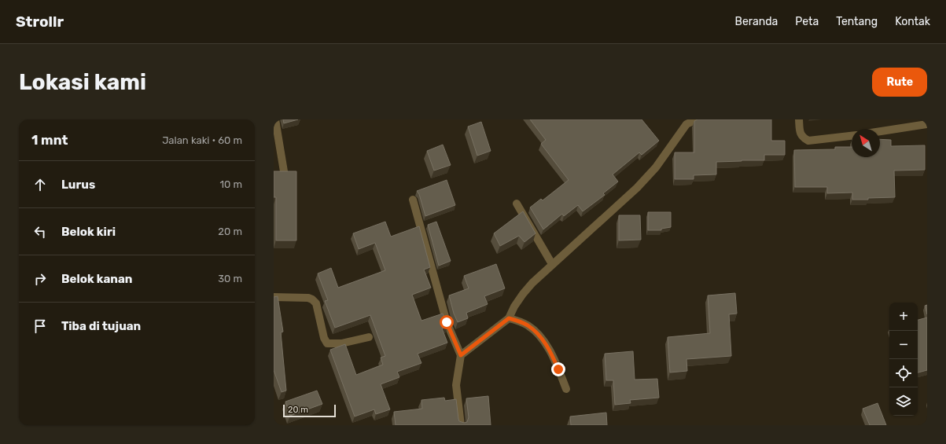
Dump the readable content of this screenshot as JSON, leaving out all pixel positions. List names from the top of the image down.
{
  "scale_bar": "20 m",
  "north": "top left",
  "page": {
    "header": "Strollr",
    "nav": [
      "Beranda",
      "Peta",
      "Tentang",
      "Kontak"
    ],
    "buttons": "Rute",
    "title": "Lokasi kami",
    "heading": ["1 mnt", "Jalan kaki · 60 m"],
    "list": [
      ["Lurus", "10 m"],
      ["Belok kiri", "20 m"],
      ["Belok kanan", "30 m"],
      "Tiba di tujuan"
    ],
    "map_buttons": ["+", "−"],
    "scale": "20 m"
  }
}
